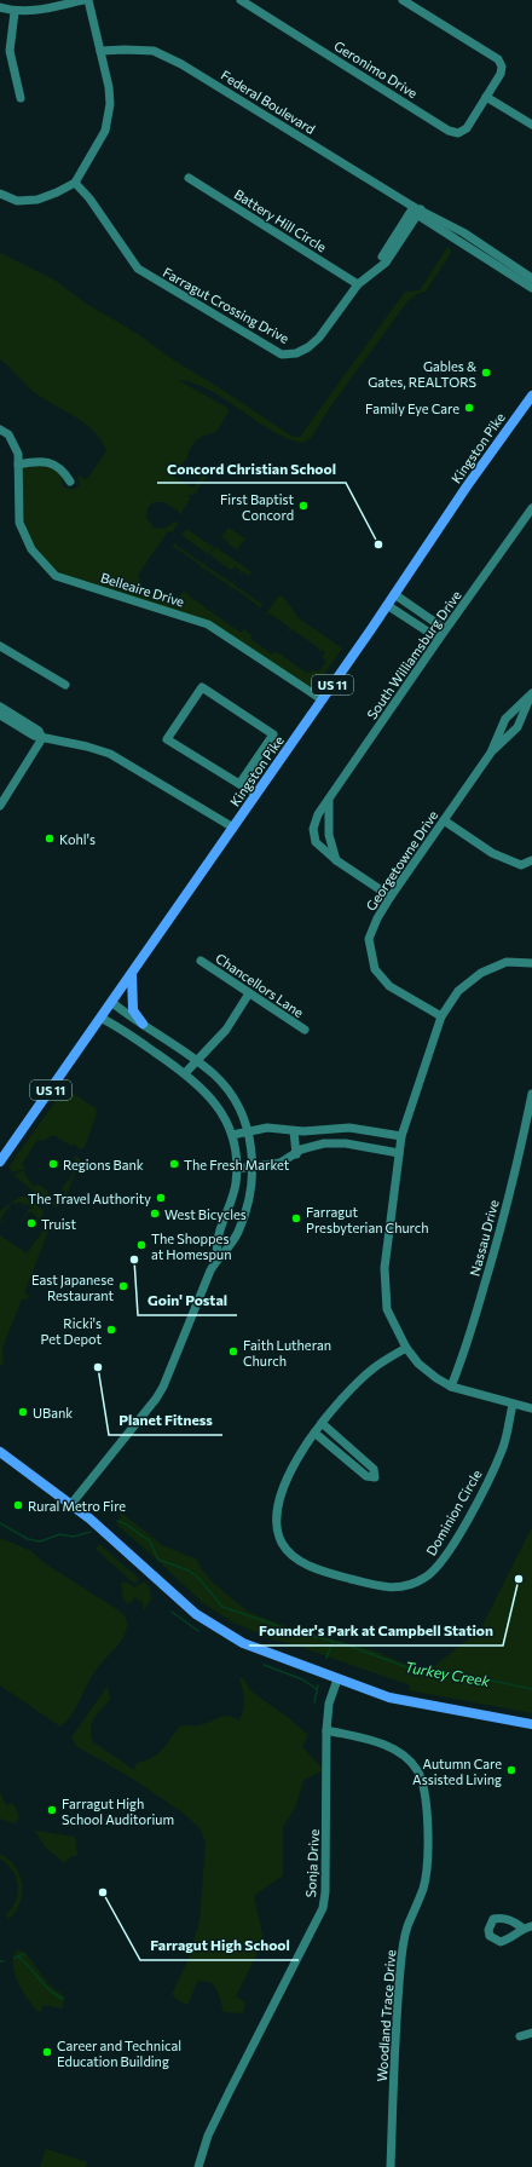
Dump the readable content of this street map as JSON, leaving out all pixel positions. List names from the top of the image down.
{
  "streets": {
    "main road": ["Kingston Pike", "US 11"],
    "street": [
      "Geronimo Drive",
      "Federal Boulevard",
      "Battery Hill Circle",
      "Farragut Crossing Drive",
      "Belleaire Drive",
      "South Williamsburg Drive",
      "Georgetowne Drive",
      "Chancellors Lane",
      "Nassau Drive",
      "Dominion Circle",
      "Sonja Drive",
      "Woodland Trace Drive"
    ]
  },
  "crossings": [
    ["Federal Boulevard", "Farragut Crossing Drive"],
    ["Battery Hill Circle", "Farragut Crossing Drive"],
    ["Kingston Pike", "Belleaire Drive"],
    ["South Williamsburg Drive", "Georgetowne Drive"],
    ["Sonja Drive", "Woodland Trace Drive"]
  ],
  "water": ["Turkey Creek"],
  "places": [
    "Gables & Gates, REALTORS",
    "Family Eye Care",
    "First Baptist Concord",
    "Concord Christian School",
    "Kohl's",
    "Regions Bank",
    "The Fresh Market",
    "The Travel Authority",
    "West Bicycles",
    "Farragut Presbyterian Church",
    "Truist",
    "The Shoppes at Homespun",
    "Goin' Postal",
    "East Japanese Restaurant",
    "Ricki's Pet Depot",
    "Faith Lutheran Church",
    "Planet Fitness",
    "UBank",
    "Rural Metro Fire",
    "Founder's Park at Campbell Station",
    "Autumn Care Assisted Living",
    "Farragut High School Auditorium",
    "Farragut High School",
    "Career and Technical Education Building"
  ]
}
